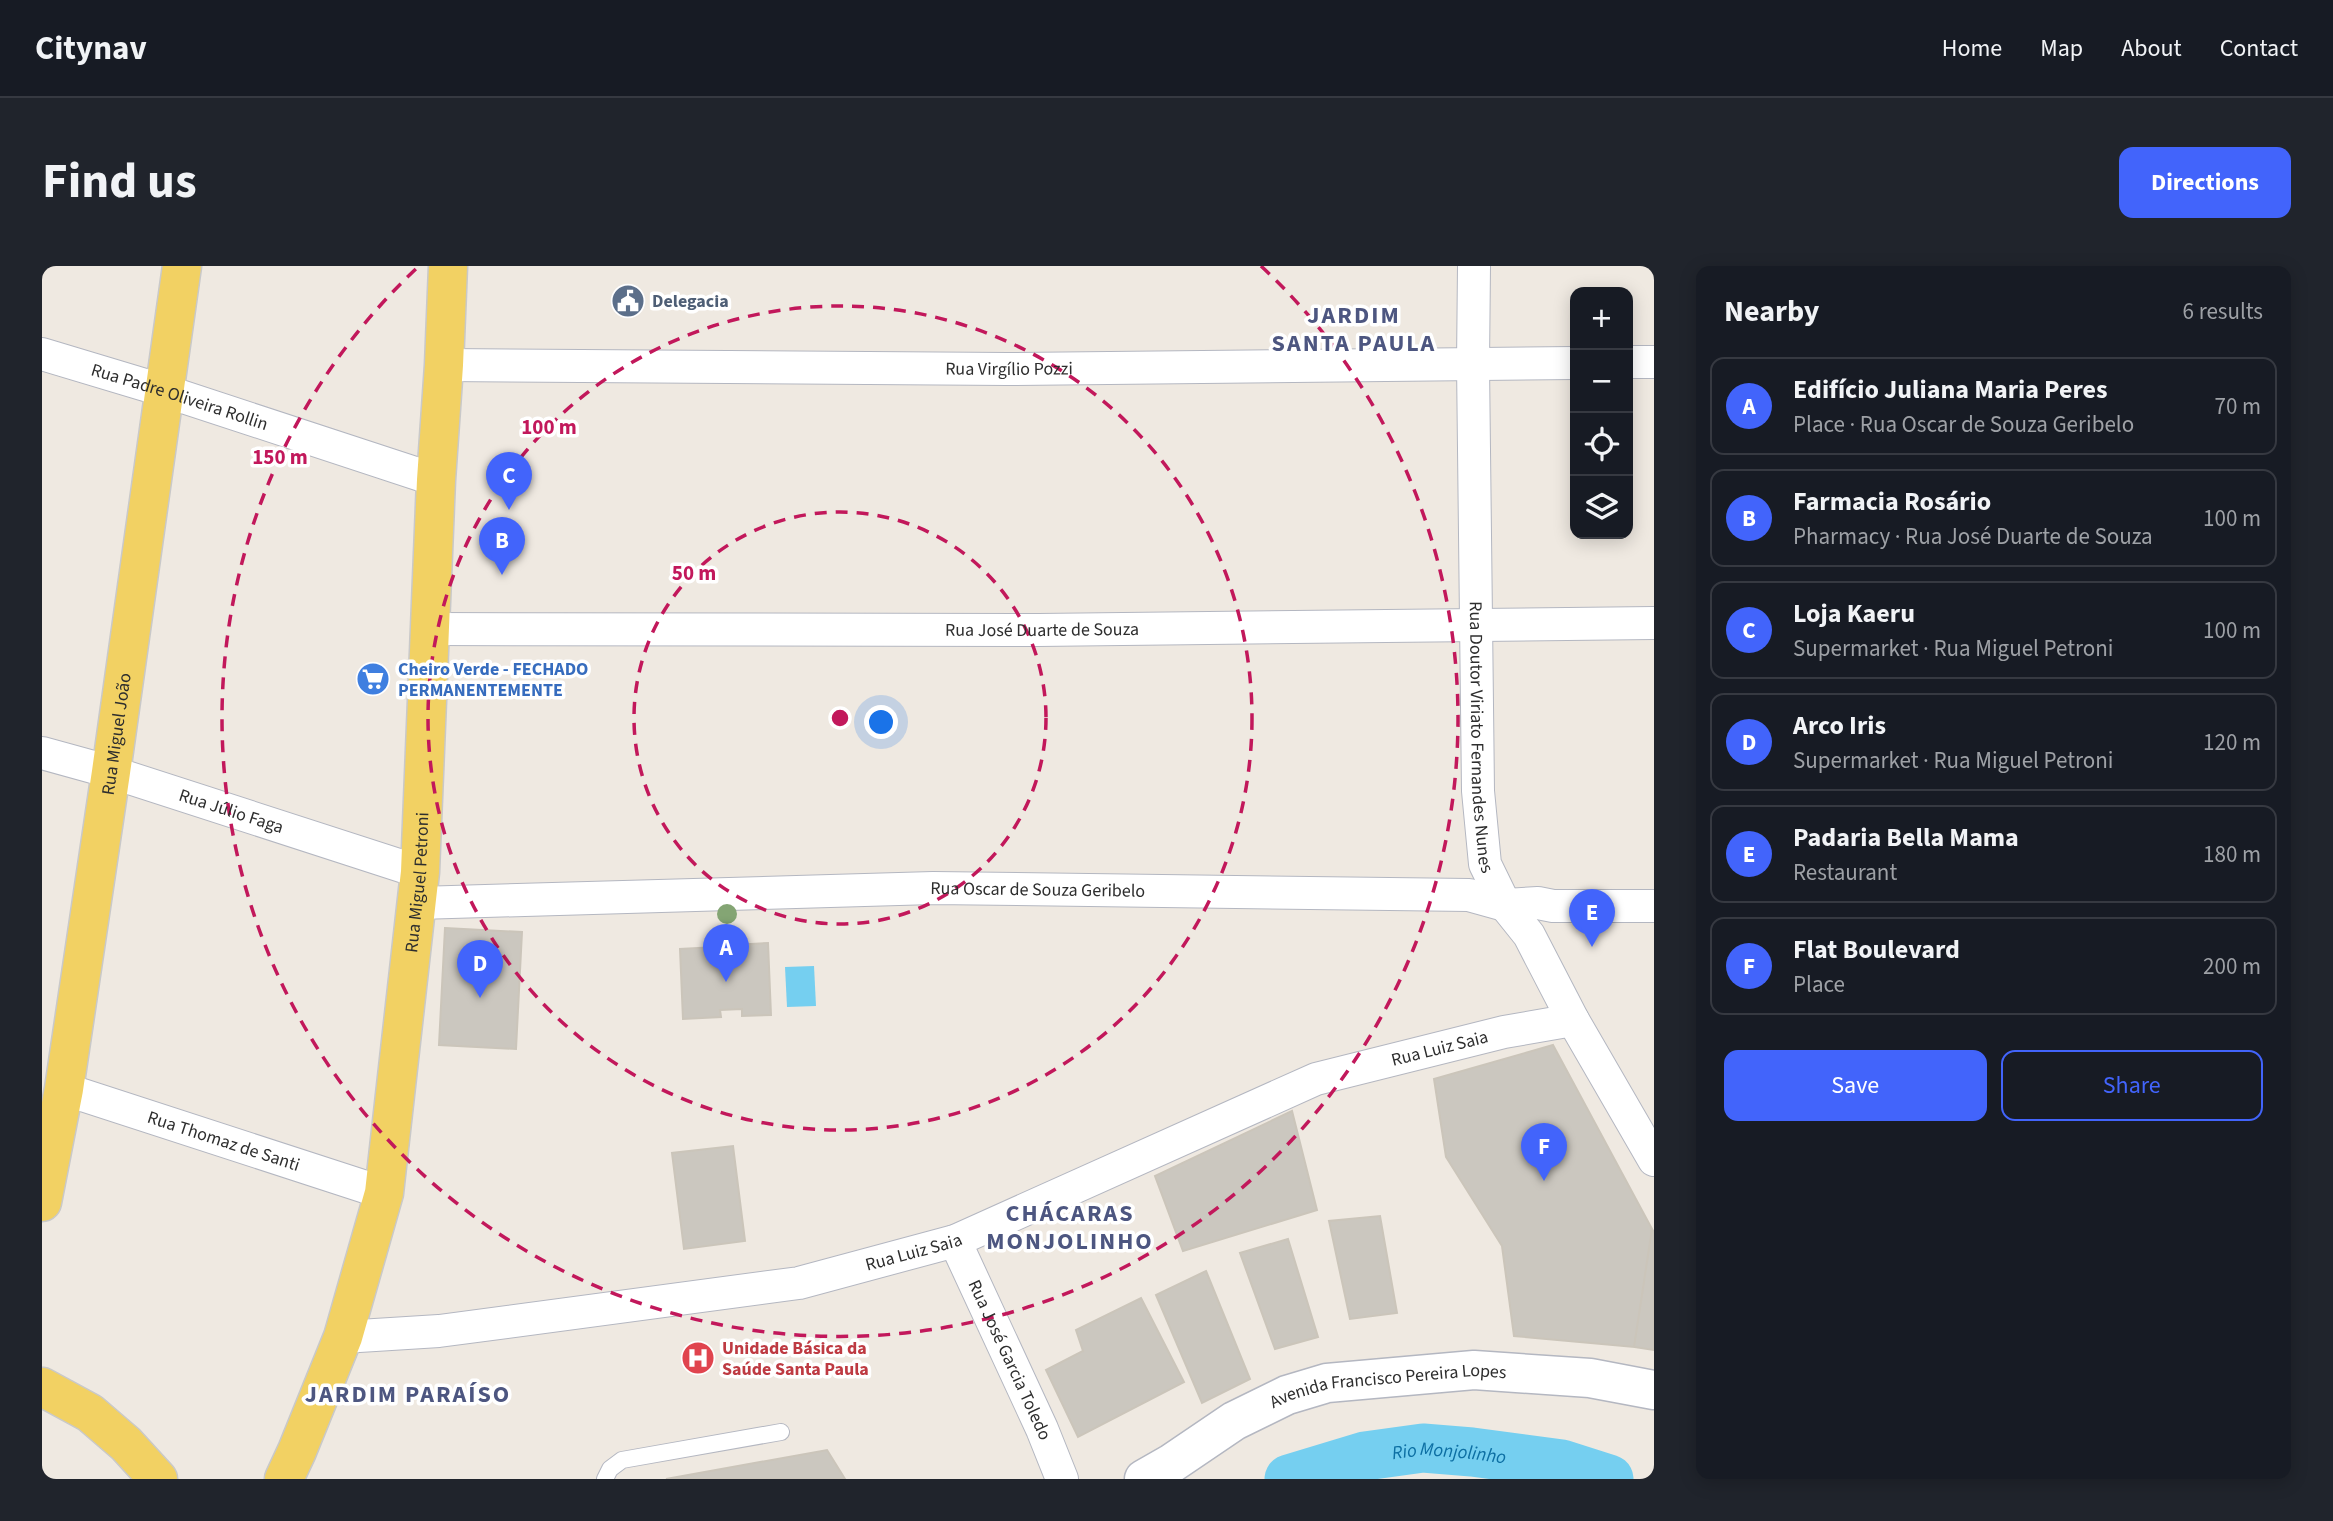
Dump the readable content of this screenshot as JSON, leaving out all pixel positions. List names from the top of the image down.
{
  "streets": {
    "main road": ["Rua Miguel João", "Rua Miguel Petroni"],
    "street": [
      "Rua Virgílio Pozzi",
      "Rua Padre Oliveira Rollin",
      "Rua José Duarte de Souza",
      "Rua Doutor Viriato Fernandes Nunes",
      "Rua Júlio Faga",
      "Rua Oscar de Souza Geribelo",
      "Rua Luiz Saia",
      "Rua Thomaz de Santi",
      "Rua José Garcia Toledo",
      "Avenida Francisco Pereira Lopes"
    ]
  },
  "crossings": [
    ["Rua Virgílio Pozzi", "Rua Doutor Viriato Fernandes Nunes"],
    ["Rua Virgílio Pozzi", "Rua Miguel Petroni"],
    ["Rua Padre Oliveira Rollin", "Rua Miguel João"],
    ["Rua Padre Oliveira Rollin", "Rua Miguel Petroni"],
    ["Rua José Duarte de Souza", "Rua Doutor Viriato Fernandes Nunes"],
    ["Rua José Duarte de Souza", "Rua Miguel Petroni"],
    ["Rua Miguel João", "Rua Júlio Faga"],
    ["Rua Miguel João", "Rua Thomaz de Santi"],
    ["Rua Doutor Viriato Fernandes Nunes", "Rua Oscar de Souza Geribelo"],
    ["Rua Doutor Viriato Fernandes Nunes", "Rua Luiz Saia"],
    ["Rua Júlio Faga", "Rua Miguel Petroni"],
    ["Rua Júlio Faga", "Rua Oscar de Souza Geribelo"],
    ["Rua Miguel Petroni", "Rua Oscar de Souza Geribelo"],
    ["Rua Miguel Petroni", "Rua Luiz Saia"],
    ["Rua Miguel Petroni", "Rua Thomaz de Santi"],
    ["Rua Luiz Saia", "Rua José Garcia Toledo"]
  ],
  "districts": ["JARDIM SANTA PAULA", "CHÁCARAS MONJOLINHO", "JARDIM PARAÍSO"],
  "water": ["Rio Monjolinho"],
  "places": {
    "public building": ["Delegacia"],
    "supermarket": ["Cheiro Verde - FECHADO PERMANENTEMENTE"],
    "hospital": ["Unidade Básica da Saúde Santa Paula"]
  },
  "page": {
    "header": "Citynav",
    "nav": [
      "Home",
      "Map",
      "About",
      "Contact"
    ],
    "title": "Find us",
    "buttons": [
      "Directions",
      ["Save", "Share"]
    ],
    "heading": ["Nearby", "6 results"],
    "map_buttons": ["+", "−"],
    "list": [
      {
        "mark": "A",
        "name": "Edifício Juliana Maria Peres",
        "note": "Place · Rua Oscar de Souza Geribelo",
        "value": "70 m"
      },
      {
        "mark": "B",
        "name": "Farmacia Rosário",
        "note": "Pharmacy · Rua José Duarte de Souza",
        "value": "100 m"
      },
      {
        "mark": "C",
        "name": "Loja Kaeru",
        "note": "Supermarket · Rua Miguel Petroni",
        "value": "100 m"
      },
      {
        "mark": "D",
        "name": "Arco Iris",
        "note": "Supermarket · Rua Miguel Petroni",
        "value": "120 m"
      },
      {
        "mark": "E",
        "name": "Padaria Bella Mama",
        "note": "Restaurant",
        "value": "180 m"
      },
      {
        "mark": "F",
        "name": "Flat Boulevard",
        "note": "Place",
        "value": "200 m"
      }
    ],
    "pins": [
      "C",
      "B",
      "E",
      "A",
      "D",
      "F"
    ]
  },
  "rings": ["100 m", "150 m", "50 m"]
}
